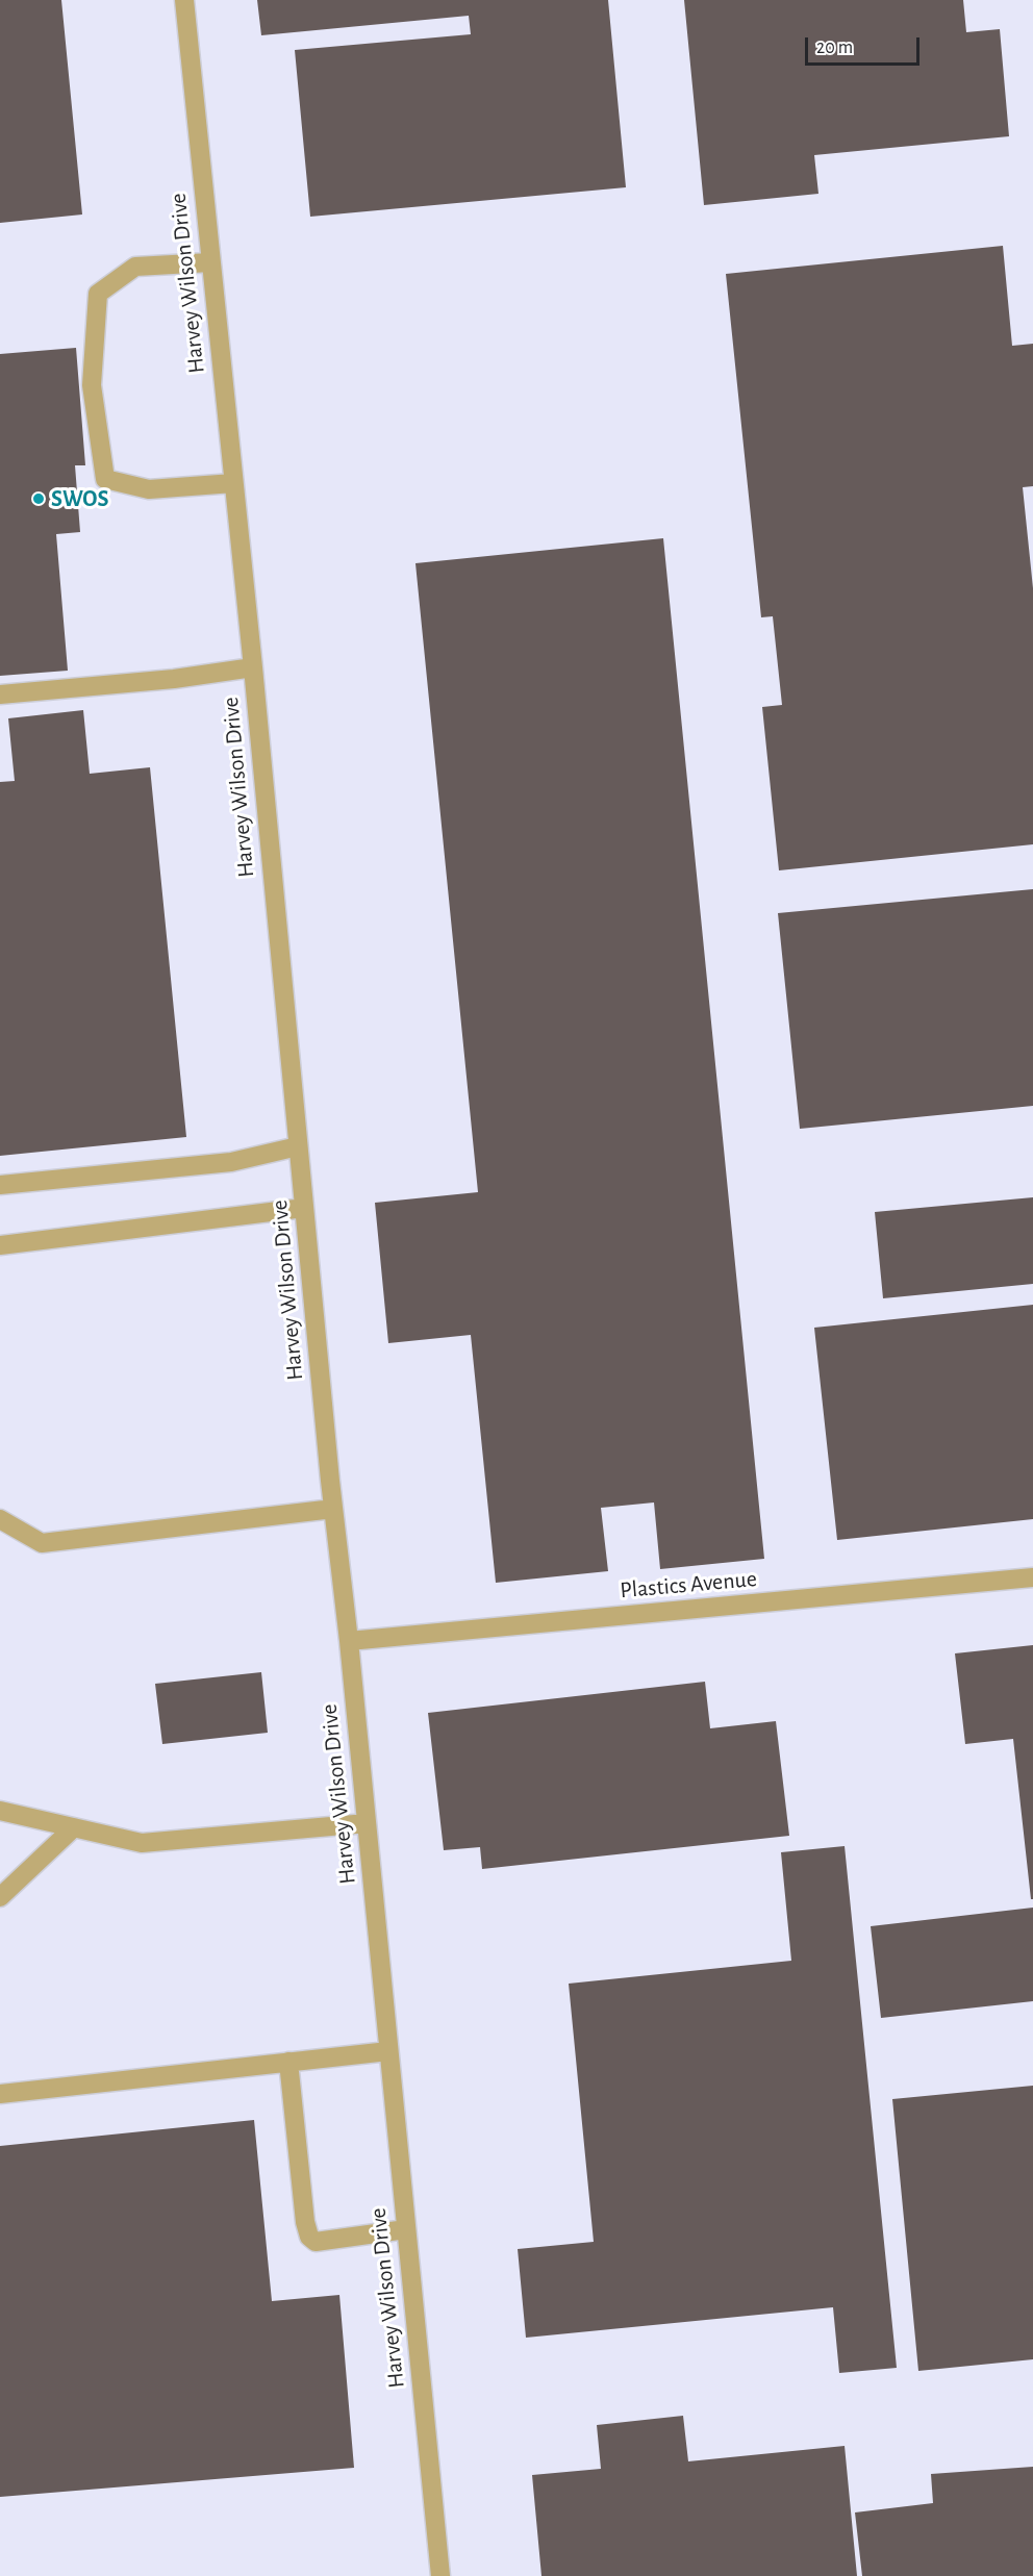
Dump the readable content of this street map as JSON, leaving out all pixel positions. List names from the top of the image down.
{
  "streets": {
    "street": ["Harvey Wilson Drive", "Plastics Avenue"]
  },
  "crossings": [
    ["Harvey Wilson Drive", "Plastics Avenue"]
  ],
  "places": ["SWOS"],
  "scale_bar": "20 m"
}
